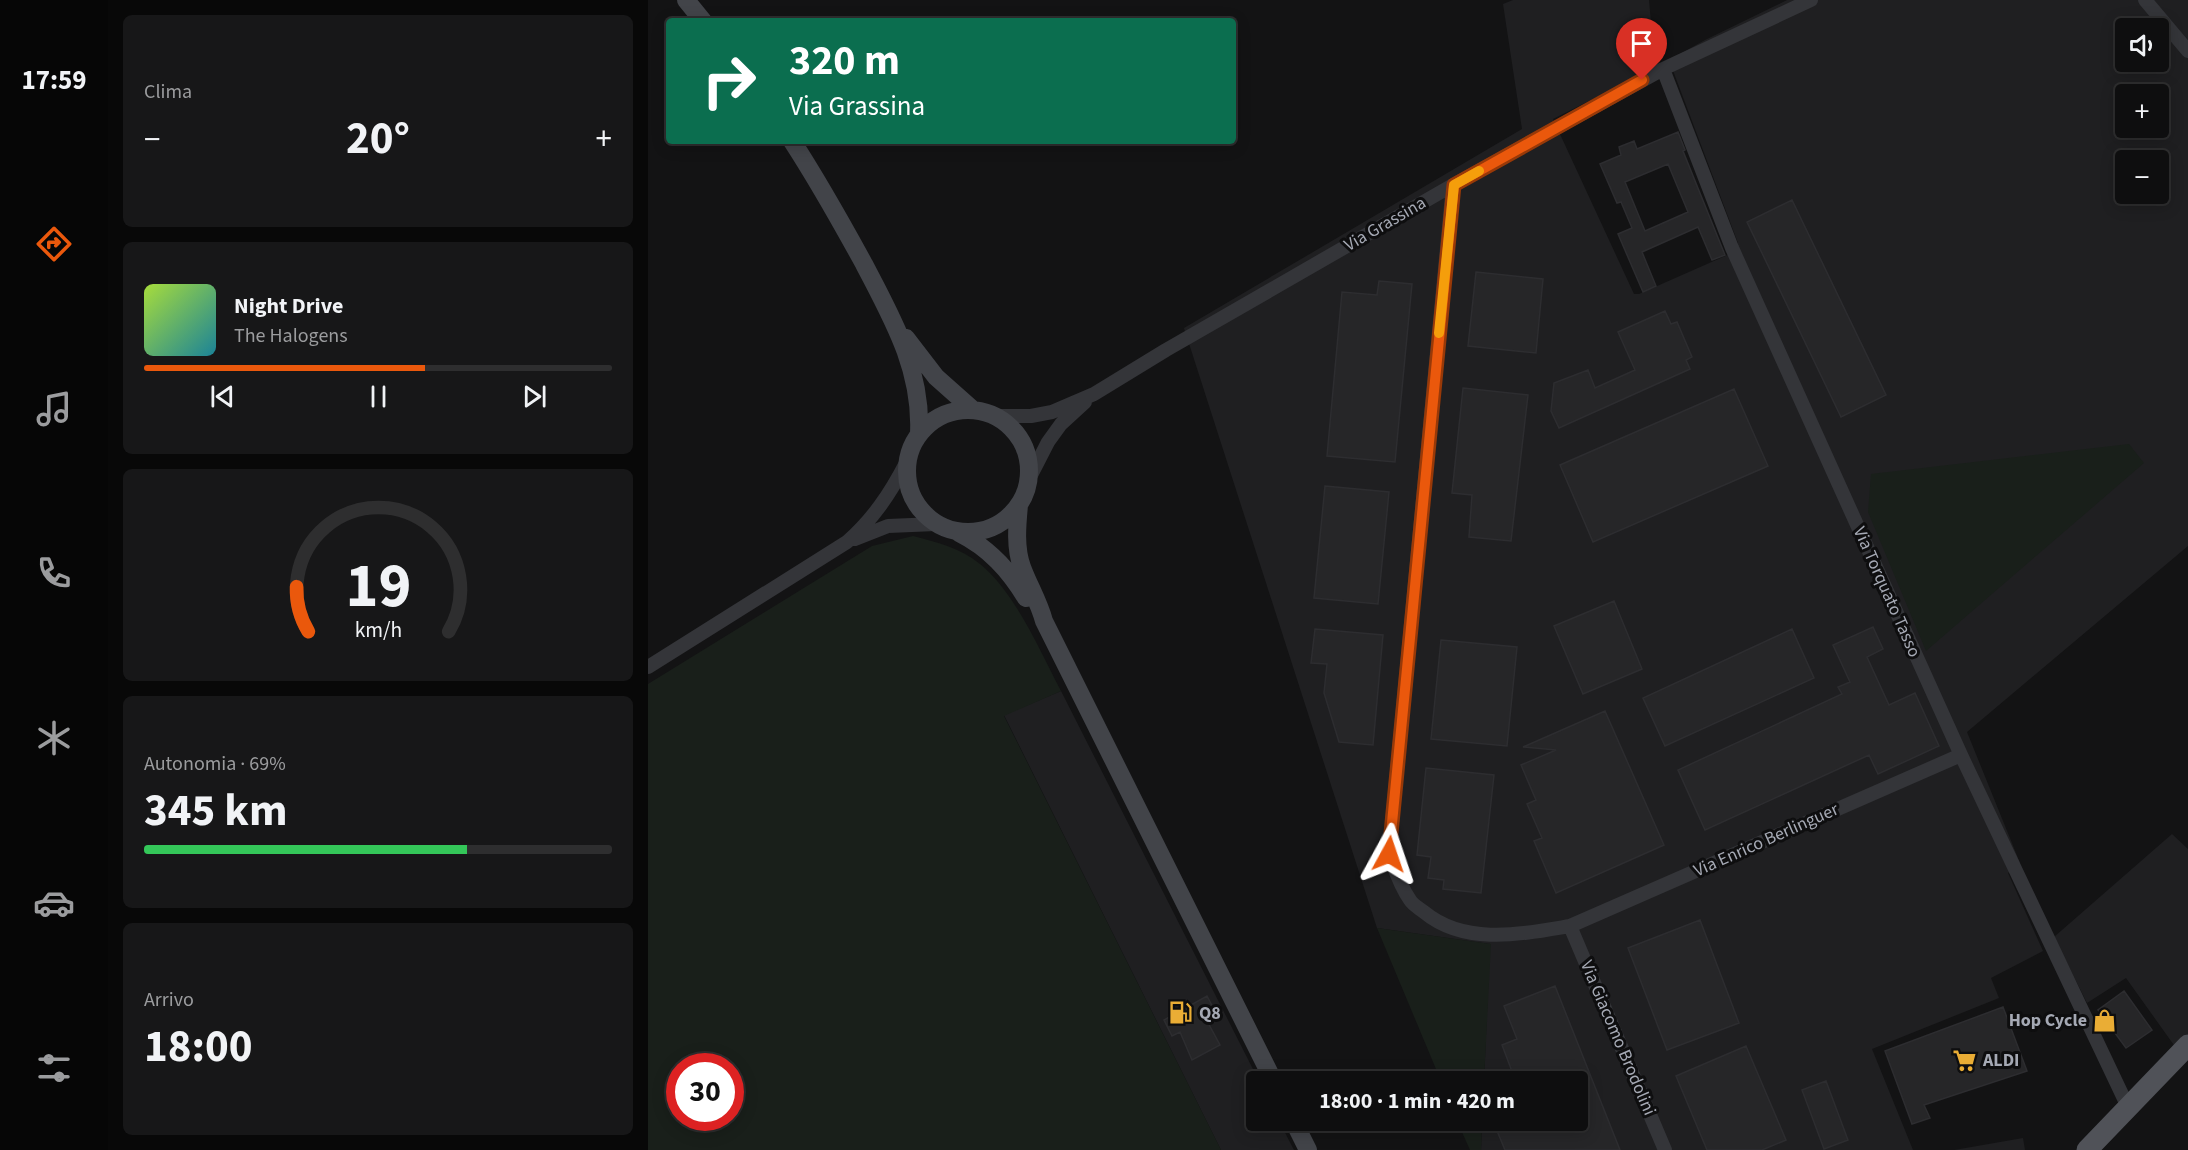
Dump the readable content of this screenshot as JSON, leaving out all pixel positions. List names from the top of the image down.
{
  "streets": {
    "street": [
      "Via Grassina",
      "Via Torquato Tasso",
      "Via Enrico Berlinguer",
      "Via Giacomo Brodolini"
    ]
  },
  "crossings": [
    ["Via Grassina", "Via Torquato Tasso"],
    ["Via Grassina", "Via Enrico Berlinguer"],
    ["Via Torquato Tasso", "Via Enrico Berlinguer"],
    ["Via Enrico Berlinguer", "Via Giacomo Brodolini"]
  ],
  "places": {
    "fuel station": ["Q8"],
    "shop": ["Hop Cycle"],
    "supermarket": ["ALDI"]
  },
  "page": {
    "tabs": "17:59",
    "tile": [
      "Clima",
      ["Autonomia · 69%", "345 km"],
      ["Arrivo", "18:00"]
    ],
    "map_buttons": ["+", "−"],
    "turn": ["320 m", "Via Grassina"],
    "heat": ["−", "20°", "+"],
    "song": ["Night Drive", "The Halogens"],
    "limit": "30",
    "trip": "18:00 · 1 min · 420 m",
    "gauge": ["19", "km/h"]
  }
}
